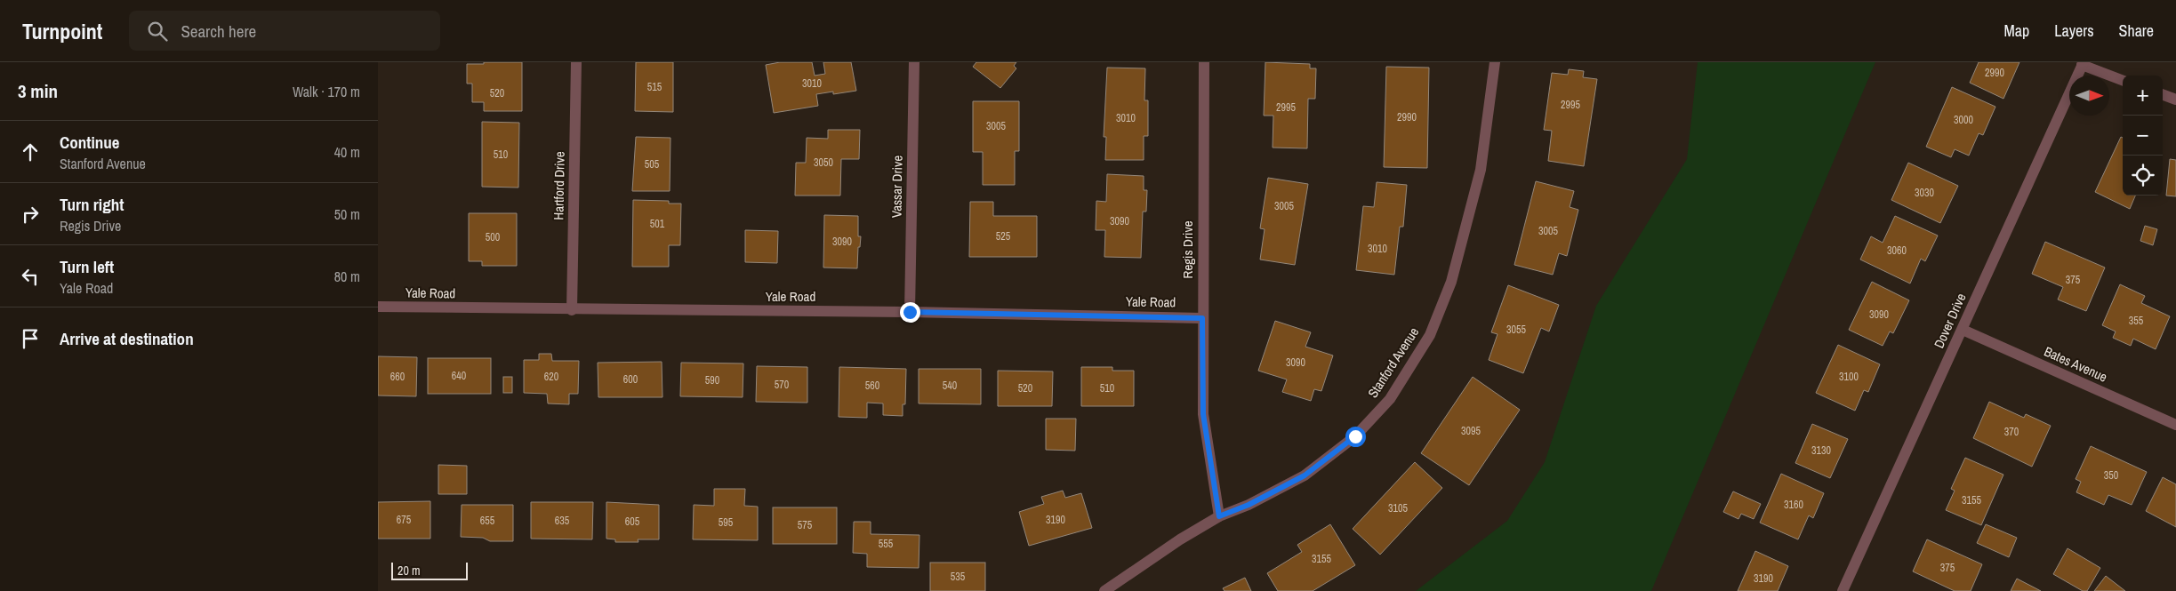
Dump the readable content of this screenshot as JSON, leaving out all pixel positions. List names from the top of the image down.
{
  "streets": {
    "street": [
      "Hartford Drive",
      "Vassar Drive",
      "Regis Drive",
      "Yale Road",
      "Dover Drive",
      "Stanford Avenue",
      "Bates Avenue"
    ]
  },
  "crossings": [
    ["Hartford Drive", "Yale Road"],
    ["Vassar Drive", "Yale Road"],
    ["Regis Drive", "Yale Road"],
    ["Regis Drive", "Stanford Avenue"],
    ["Dover Drive", "Bates Avenue"]
  ],
  "house_numbers": [
    "2990",
    "3010",
    "515",
    "520",
    "2995",
    "2995",
    "2990",
    "3010",
    "3000",
    "3005",
    "510",
    "3050",
    "505",
    "3030",
    "3005",
    "3090",
    "501",
    "3005",
    "525",
    "500",
    "3090",
    "3010",
    "3060",
    "375",
    "3090",
    "355",
    "3055",
    "3090",
    "640",
    "660",
    "620",
    "3100",
    "600",
    "590",
    "570",
    "560",
    "540",
    "520",
    "510",
    "3095",
    "370",
    "3130",
    "350",
    "3155",
    "3160",
    "3105",
    "675",
    "3190",
    "655",
    "635",
    "605",
    "595",
    "575",
    "555",
    "3155",
    "375",
    "535",
    "3190"
  ],
  "scale_bar": "20 m",
  "north": "right",
  "page": {
    "header": "Turnpoint",
    "search": "Search here",
    "nav": ["Map", "Layers", "Share"],
    "heading": ["3 min", "Walk · 170 m"],
    "map_buttons": ["+", "−"],
    "list": [
      ["Continue", "Stanford Avenue", "40 m"],
      ["Turn right", "Regis Drive", "50 m"],
      ["Turn left", "Yale Road", "80 m"],
      "Arrive at destination"
    ],
    "scale": "20 m"
  }
}
